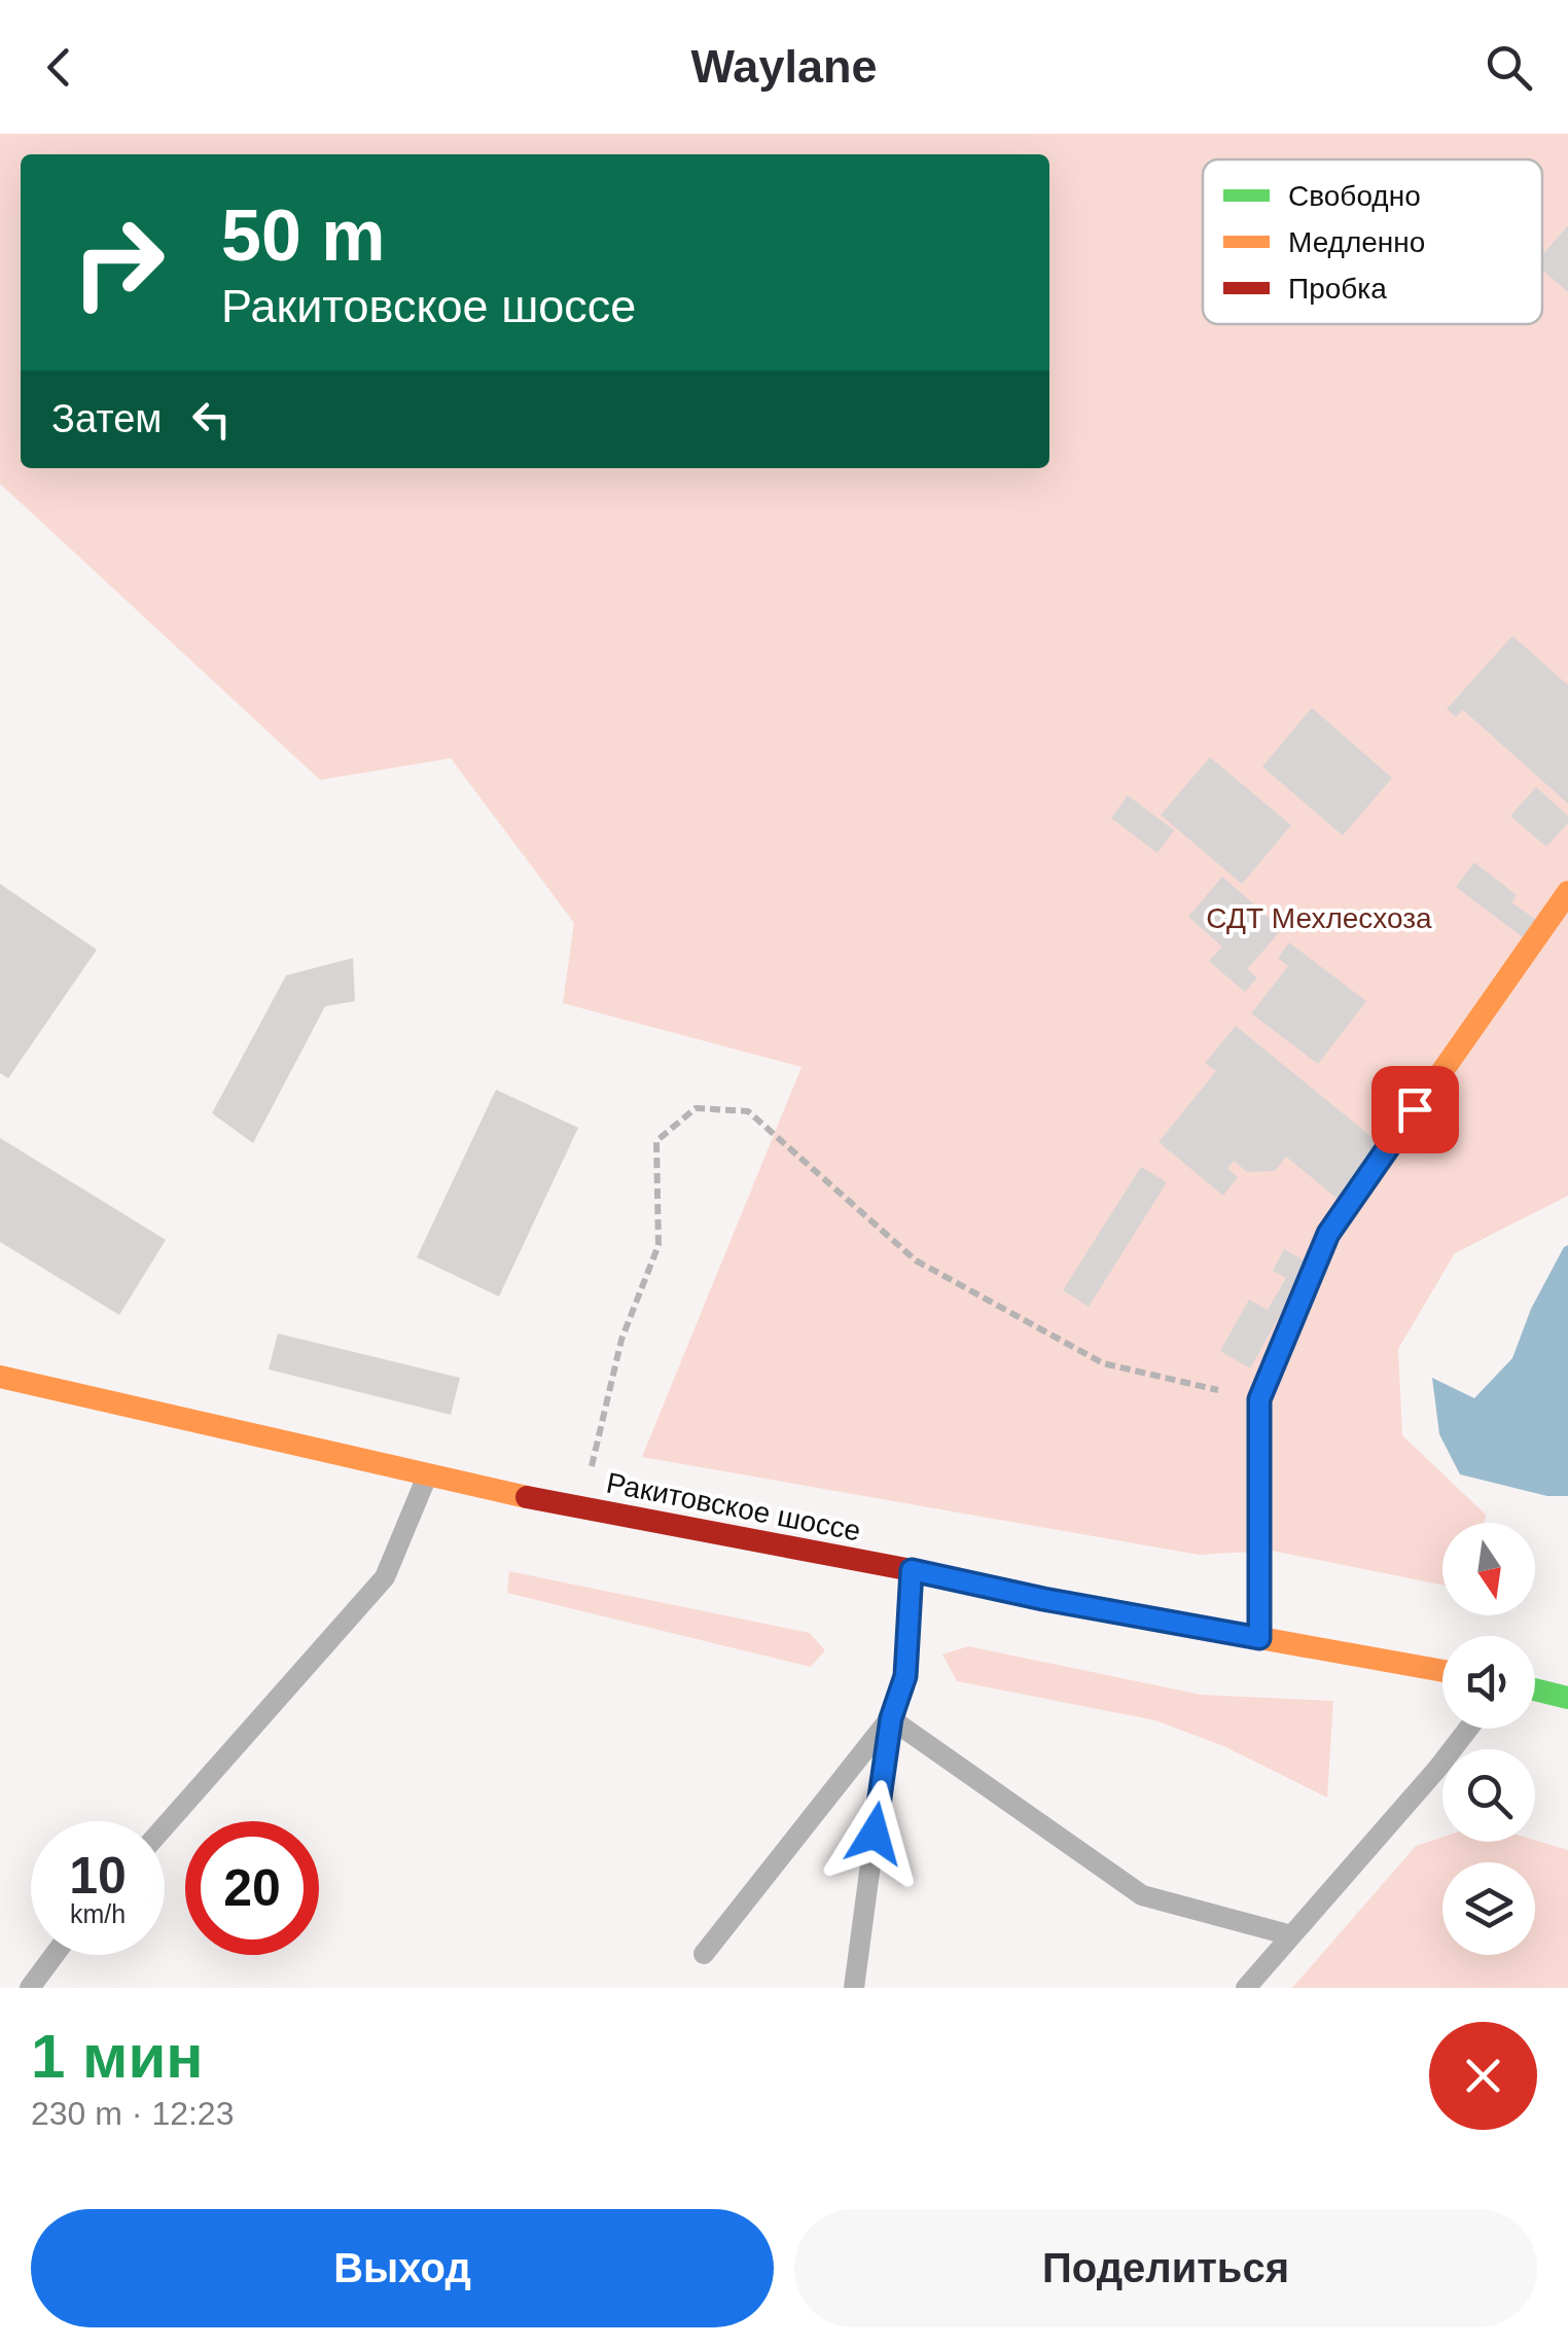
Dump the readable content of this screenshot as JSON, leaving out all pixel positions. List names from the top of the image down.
{
  "streets": {
    "main road": ["Ракитовское шоссе"]
  },
  "parks": ["СДТ Мехлесхоза"],
  "legend": ["Свободно", "Медленно", "Пробка"],
  "north": "bottom",
  "page": {
    "header": "Waylane",
    "turn": ["50 m", "Ракитовское шоссе"],
    "then": "Затем",
    "speed": "10 km/h",
    "limit": "20",
    "heading": ["1 мин", "230 m · 12:23"],
    "buttons": ["Выход", "Поделиться"]
  }
}
